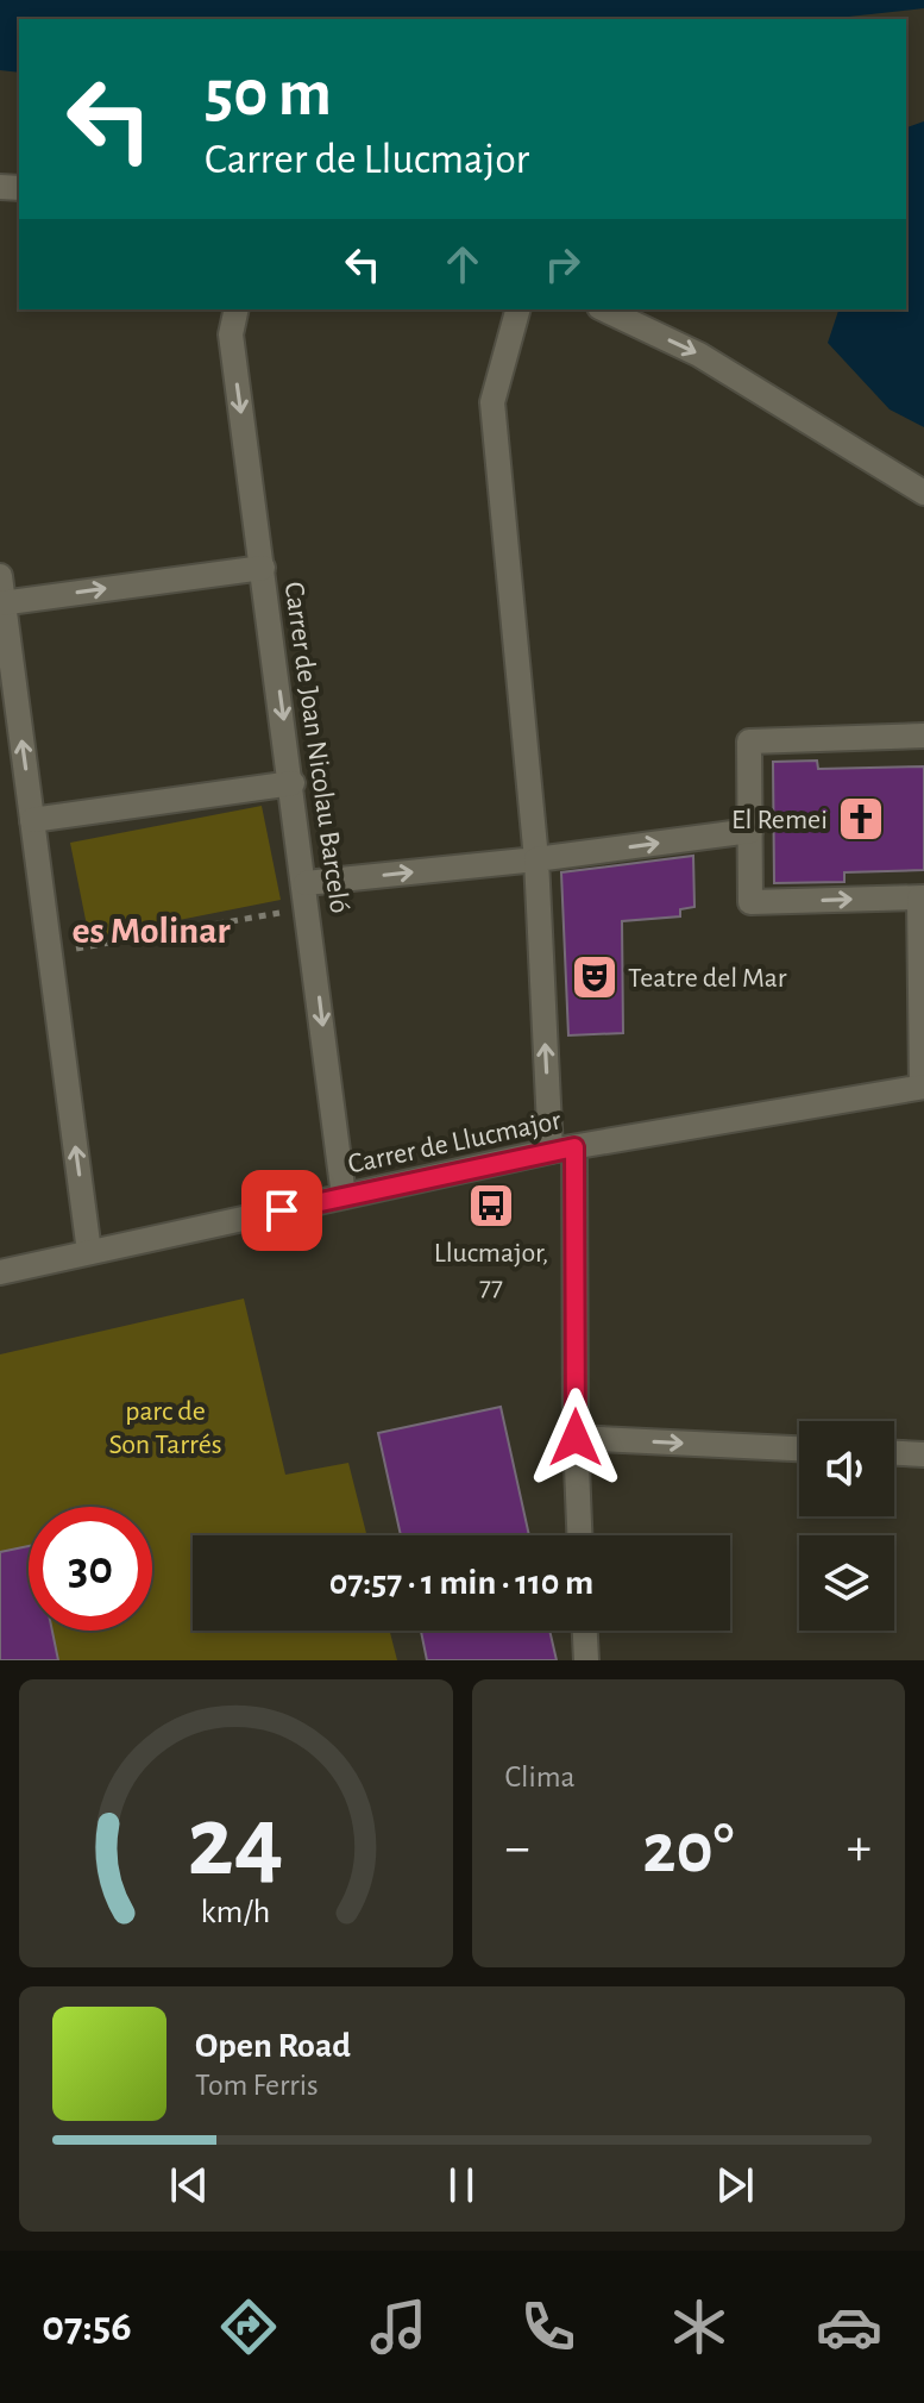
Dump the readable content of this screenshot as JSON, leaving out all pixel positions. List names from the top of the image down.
{
  "streets": {
    "street": ["Carrer de Joan Nicolau Barceló", "Carrer de Llucmajor"]
  },
  "crossings": [
    ["Carrer de Joan Nicolau Barceló", "Carrer de Llucmajor"]
  ],
  "one_way": ["Carrer de Joan Nicolau Barceló"],
  "districts": ["es Molinar"],
  "parks": ["parc de Son Tarrés"],
  "places": {
    "church": ["El Remei"],
    "theatre": ["Teatre del Mar"],
    "bus stop": ["Llucmajor, 77"]
  },
  "page": {
    "turn": ["50 m", "Carrer de Llucmajor"],
    "limit": "30",
    "trip": "07:57 · 1 min · 110 m",
    "tile": "Clima",
    "heat": ["−", "20°", "+"],
    "song": ["Open Road", "Tom Ferris"],
    "tabs": "07:56",
    "gauge": ["24", "km/h"]
  }
}
